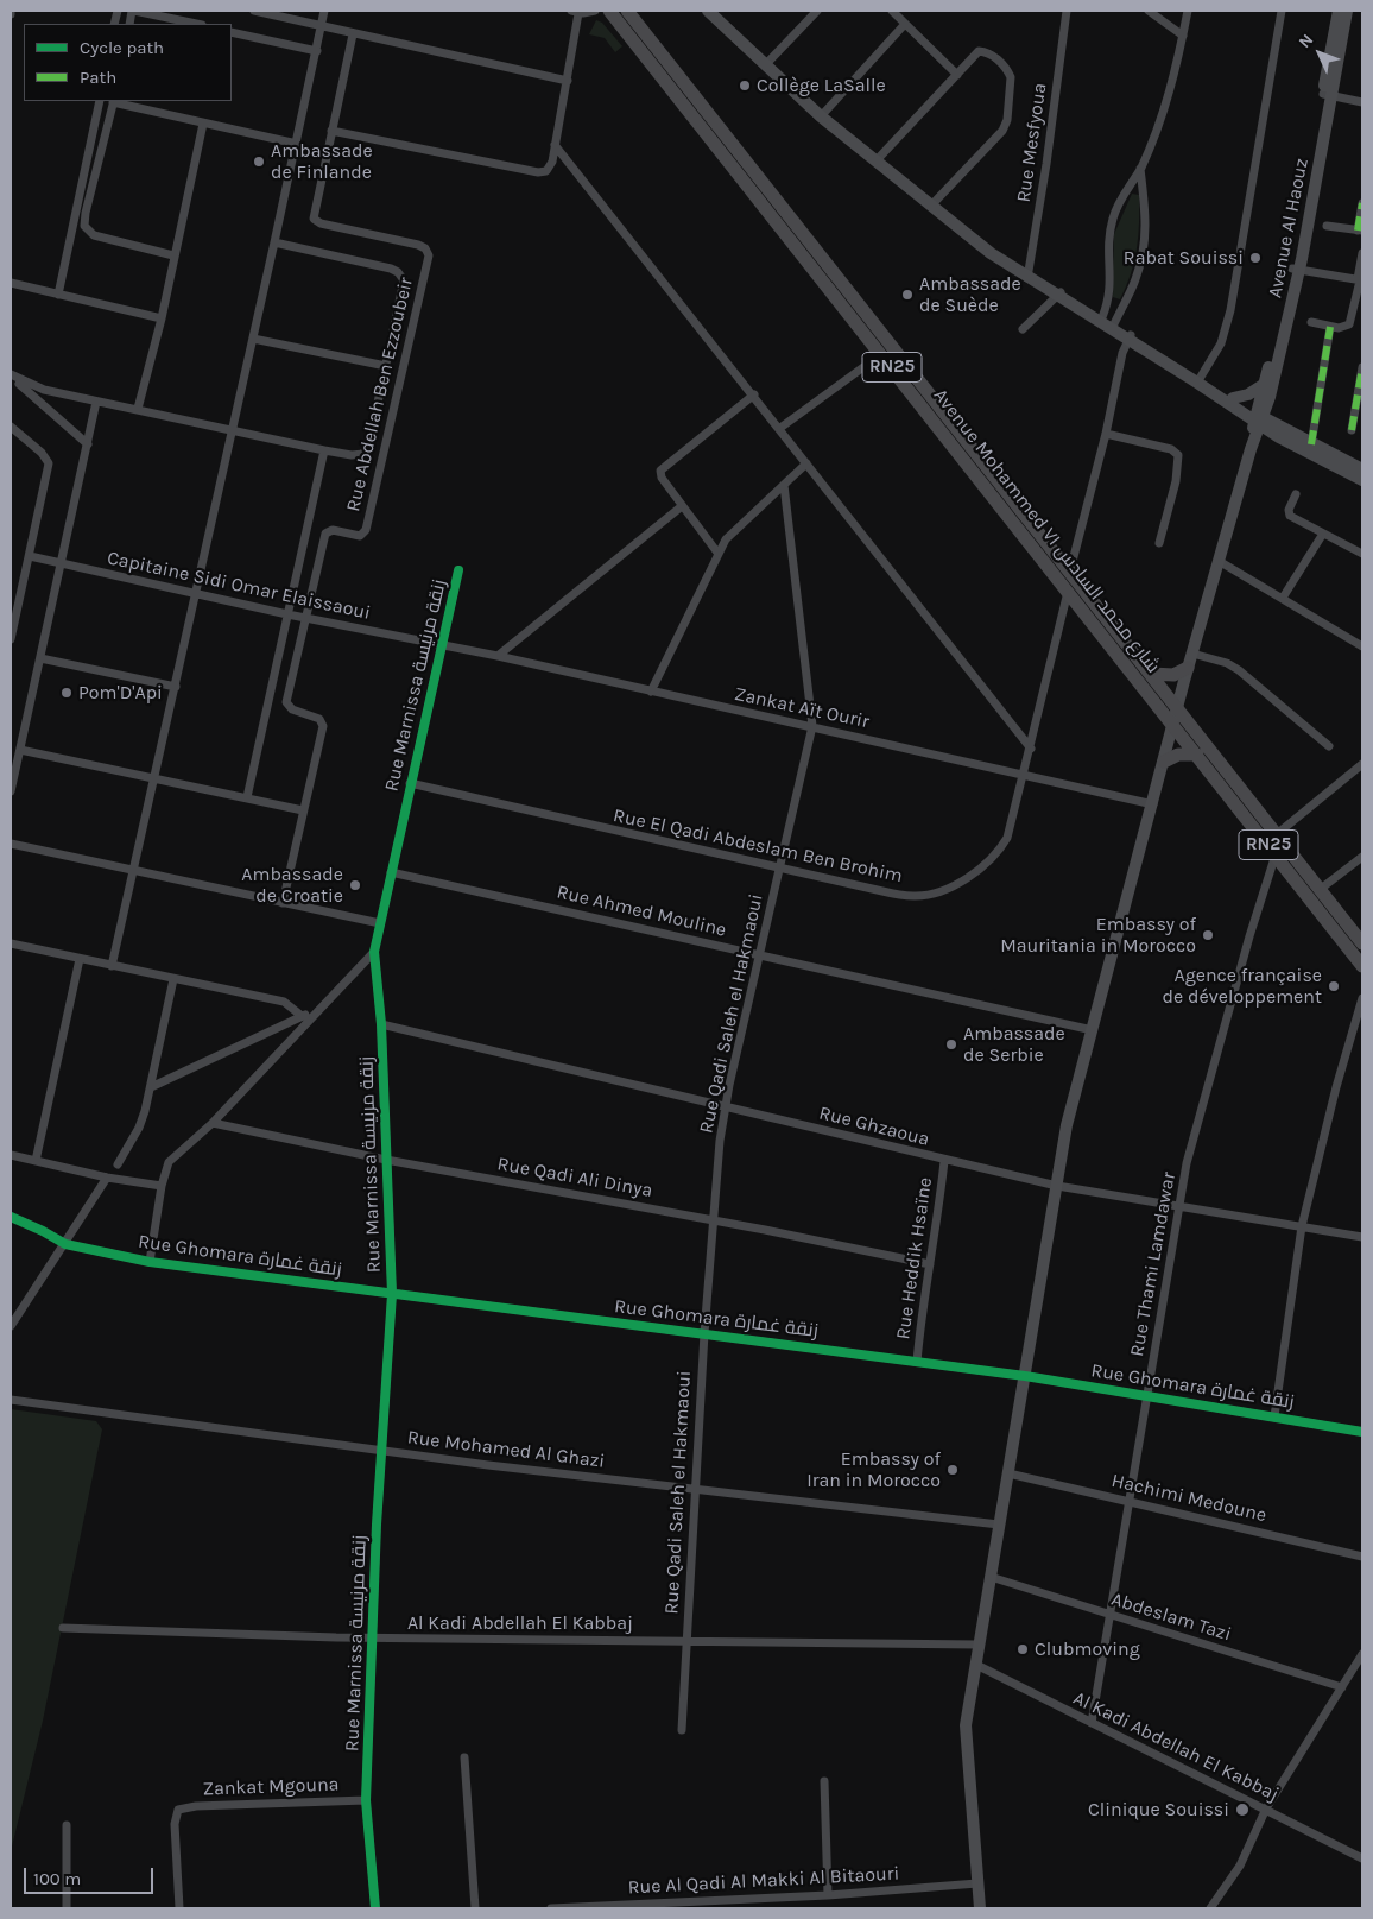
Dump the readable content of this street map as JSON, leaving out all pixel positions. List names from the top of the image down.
{
  "streets": {
    "main road": ["Avenue Al Haouz", "RN25", "Avenue Mohammed VI شارع محمد السادس"],
    "street": [
      "Rue Mesfyoua",
      "Rue Abdellah Ben Ezzoubeir",
      "Capitaine Sidi Omar Elaissaoui",
      "Rue Marnissa زنقة مرنيسة",
      "Zankat Aït Ourir",
      "Rue El Qadi Abdeslam Ben Brohim",
      "Rue Ahmed Mouline",
      "Rue Qadi Saleh el Hakmaoui",
      "Rue Ghzaoua",
      "Rue Qadi Ali Dinya",
      "Rue Ghomara زنقة غمارة",
      "Rue Heddik Hsaïne",
      "Rue Thami Lamdawar",
      "Rue Mohamed Al Ghazi",
      "Hachimi Medoune",
      "Abdeslam Tazi",
      "Al Kadi Abdellah El Kabbaj",
      "Zankat Mgouna",
      "Rue Al Qadi Al Makki Al Bitaouri"
    ]
  },
  "crossings": [
    ["Avenue Al Haouz", "Avenue Mohammed VI شارع محمد السادس"],
    ["Avenue Al Haouz", "Zankat Aït Ourir"],
    ["Avenue Al Haouz", "Rue Ahmed Mouline"],
    ["Avenue Al Haouz", "Rue Ghzaoua"],
    ["Avenue Al Haouz", "Rue Ghomara زنقة غمارة"],
    ["Avenue Al Haouz", "Rue Mohamed Al Ghazi"],
    ["Avenue Al Haouz", "Hachimi Medoune"],
    ["Avenue Al Haouz", "Abdeslam Tazi"],
    ["Avenue Al Haouz", "Al Kadi Abdellah El Kabbaj"],
    ["Avenue Al Haouz", "Rue Al Qadi Al Makki Al Bitaouri"],
    ["Rue Abdellah Ben Ezzoubeir", "Capitaine Sidi Omar Elaissaoui"],
    ["Avenue Mohammed VI شارع محمد السادس", "Rue El Qadi Abdeslam Ben Brohim"],
    ["Avenue Mohammed VI شارع محمد السادس", "Rue Thami Lamdawar"],
    ["Capitaine Sidi Omar Elaissaoui", "Rue Marnissa زنقة مرنيسة"],
    ["Capitaine Sidi Omar Elaissaoui", "Zankat Aït Ourir"],
    ["Rue Marnissa زنقة مرنيسة", "Zankat Aït Ourir"],
    ["Rue Marnissa زنقة مرنيسة", "Rue El Qadi Abdeslam Ben Brohim"],
    ["Rue Marnissa زنقة مرنيسة", "Rue Ahmed Mouline"],
    ["Rue Marnissa زنقة مرنيسة", "Rue Ghzaoua"],
    ["Rue Marnissa زنقة مرنيسة", "Rue Qadi Ali Dinya"],
    ["Rue Marnissa زنقة مرنيسة", "Rue Ghomara زنقة غمارة"],
    ["Rue Marnissa زنقة مرنيسة", "Rue Mohamed Al Ghazi"],
    ["Rue Marnissa زنقة مرنيسة", "Al Kadi Abdellah El Kabbaj"],
    ["Rue Marnissa زنقة مرنيسة", "Zankat Mgouna"],
    ["Zankat Aït Ourir", "Rue El Qadi Abdeslam Ben Brohim"],
    ["Zankat Aït Ourir", "Rue Qadi Saleh el Hakmaoui"],
    ["Rue El Qadi Abdeslam Ben Brohim", "Rue Qadi Saleh el Hakmaoui"],
    ["Rue Ahmed Mouline", "Rue Qadi Saleh el Hakmaoui"],
    ["Rue Qadi Saleh el Hakmaoui", "Rue Ghzaoua"],
    ["Rue Qadi Saleh el Hakmaoui", "Rue Qadi Ali Dinya"],
    ["Rue Qadi Saleh el Hakmaoui", "Rue Ghomara زنقة غمارة"],
    ["Rue Qadi Saleh el Hakmaoui", "Rue Mohamed Al Ghazi"],
    ["Rue Qadi Saleh el Hakmaoui", "Al Kadi Abdellah El Kabbaj"],
    ["Rue Ghzaoua", "Rue Heddik Hsaïne"],
    ["Rue Ghzaoua", "Rue Thami Lamdawar"],
    ["Rue Qadi Ali Dinya", "Rue Heddik Hsaïne"],
    ["Rue Ghomara زنقة غمارة", "Rue Heddik Hsaïne"],
    ["Rue Ghomara زنقة غمارة", "Rue Thami Lamdawar"],
    ["Rue Thami Lamdawar", "Hachimi Medoune"],
    ["Rue Thami Lamdawar", "Abdeslam Tazi"],
    ["Rue Thami Lamdawar", "Al Kadi Abdellah El Kabbaj"]
  ],
  "places": [
    "Collège LaSalle",
    "Ambassade de Finlande",
    "Rabat Souissi",
    "Ambassade de Suède",
    "Pom'D'Api",
    "Ambassade de Croatie",
    "Embassy of Mauritania in Morocco",
    "Agence française de développement",
    "Ambassade de Serbie",
    "Embassy of Iran in Morocco",
    "Clubmoving",
    "Clinique Souissi"
  ],
  "legend": ["Cycle path", "Path"],
  "scale_bar": "100 m",
  "north": "top left"
}
